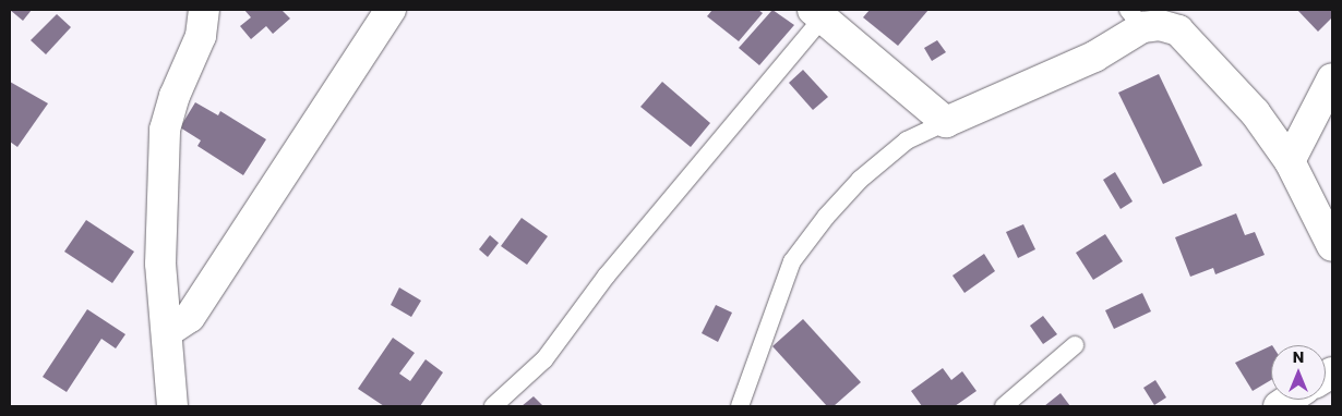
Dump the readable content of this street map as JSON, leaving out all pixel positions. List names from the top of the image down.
{
  "north": "top"
}
